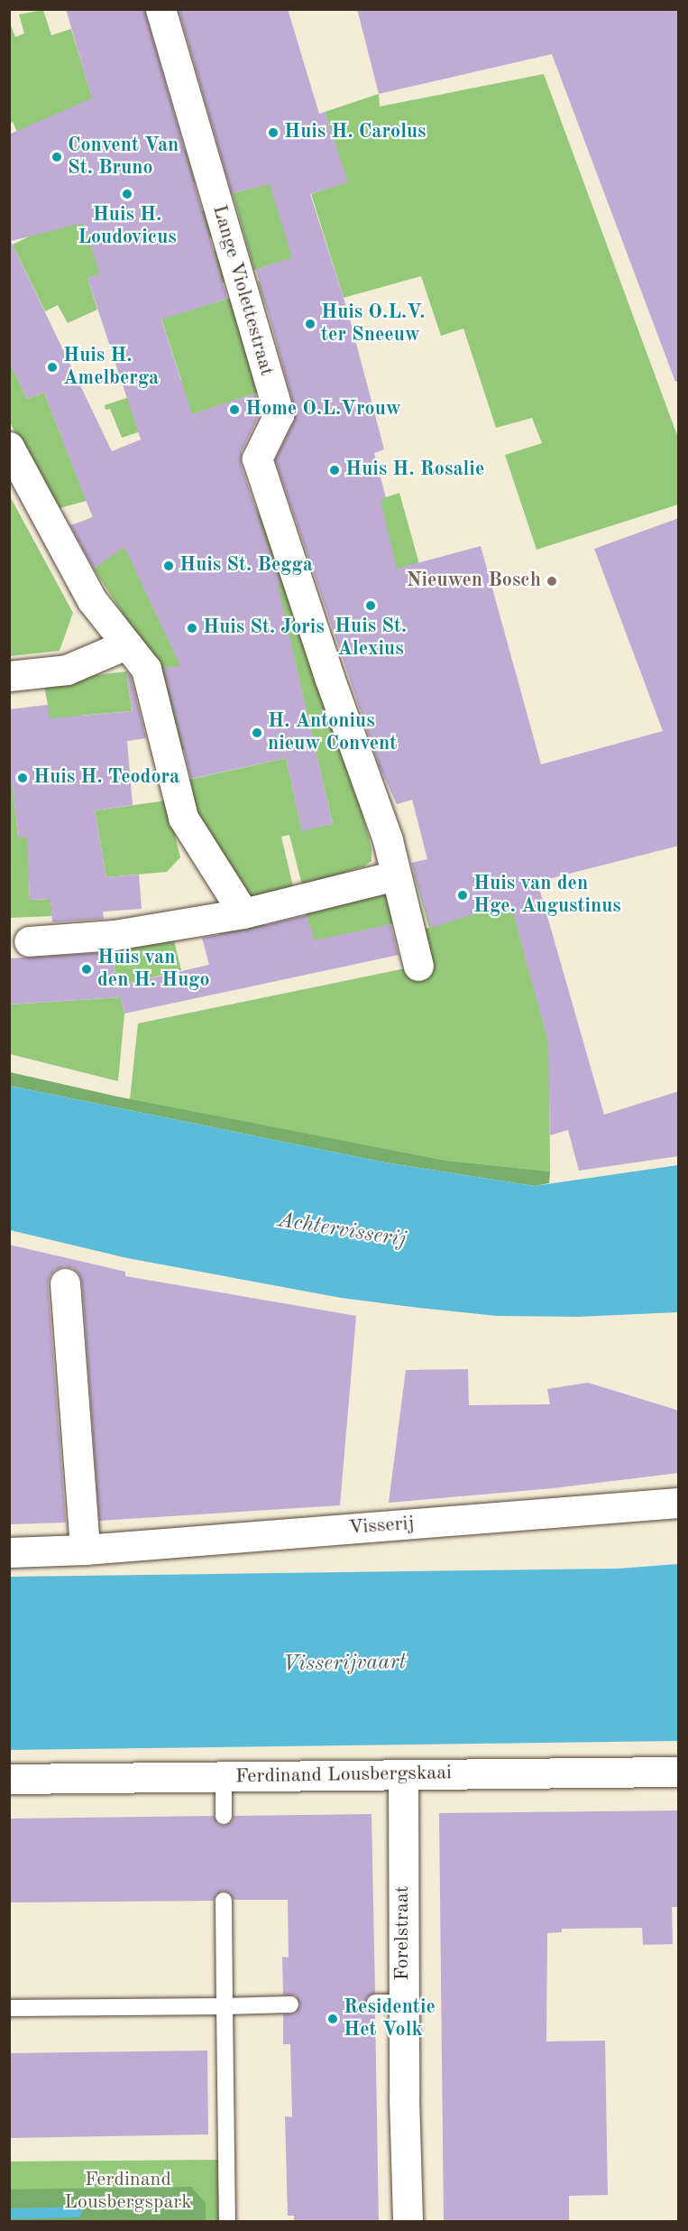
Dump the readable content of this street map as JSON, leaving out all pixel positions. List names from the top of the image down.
{
  "streets": {
    "street": [
      "Lange Violettestraat",
      "Visserij",
      "Ferdinand Lousbergskaai",
      "Forelstraat"
    ]
  },
  "crossings": [
    ["Ferdinand Lousbergskaai", "Forelstraat"]
  ],
  "water": ["Achtervisserij", "Visserijvaart"],
  "parks": ["Ferdinand Lousbergspark"],
  "places": [
    "Huis H. Carolus",
    "Convent Van St. Bruno",
    "Huis H. Loudovicus",
    "Huis O.L.V. ter Sneeuw",
    "Huis H. Amelberga",
    "Home O.L.Vrouw",
    "Huis H. Rosalie",
    "Huis St. Begga",
    "Nieuwen Bosch",
    "Huis St. Alexius",
    "Huis St. Joris",
    "H. Antonius nieuw Convent",
    "Huis H. Teodora",
    "Huis van den Hge. Augustinus",
    "Huis van den H. Hugo",
    "Residentie Het Volk"
  ]
}
